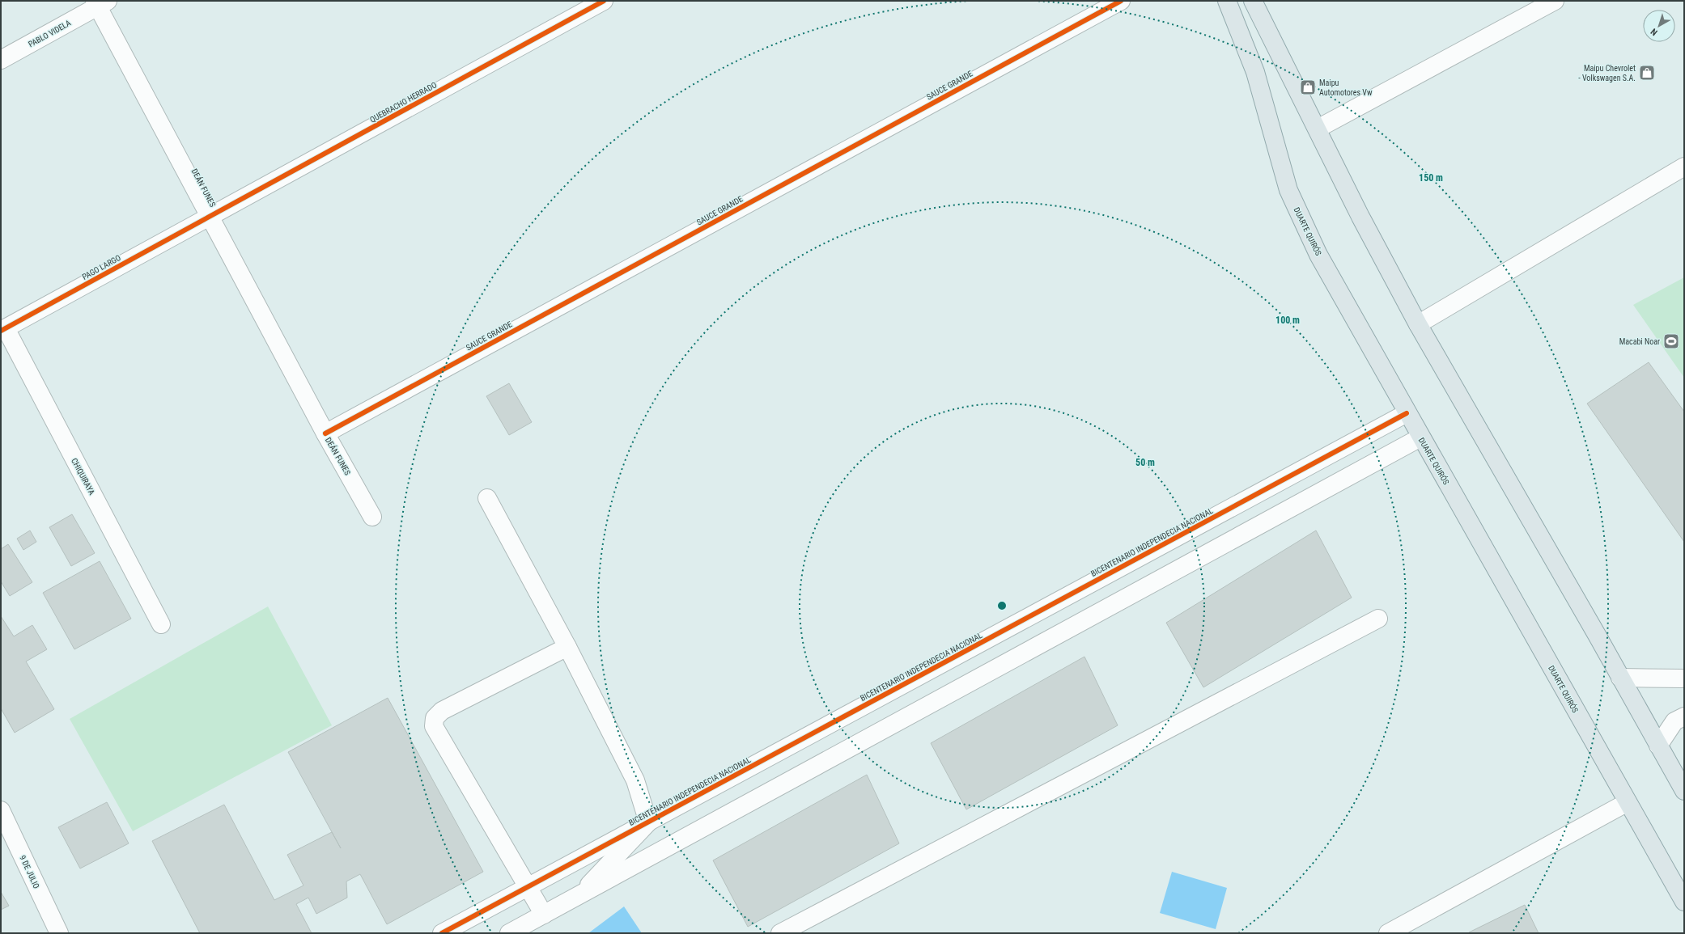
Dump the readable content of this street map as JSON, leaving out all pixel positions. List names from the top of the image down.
{
  "streets": {
    "main road": ["DUARTE QUIRÓS"],
    "street": [
      "PABLO VIDELA",
      "SAUCE GRANDE",
      "QUEBRACHO HERRADO",
      "DEÁN FUNES",
      "PAGO LARGO",
      "CHIQUIRAYA",
      "BICENTENARIO INDEPENDECIA NACIONAL",
      "9 DE JULIO"
    ]
  },
  "crossings": [
    ["PABLO VIDELA", "DEÁN FUNES"],
    ["SAUCE GRANDE", "DEÁN FUNES"],
    ["QUEBRACHO HERRADO", "DEÁN FUNES"],
    ["QUEBRACHO HERRADO", "PAGO LARGO"],
    ["DEÁN FUNES", "PAGO LARGO"],
    ["DUARTE QUIRÓS", "BICENTENARIO INDEPENDECIA NACIONAL"],
    ["PAGO LARGO", "CHIQUIRAYA"]
  ],
  "places": {
    "shop": ["Maipu Chevrolet - Volkswagen S.A.", "Maipu Automotores Vw"],
    "sports": ["Macabi Noar"]
  },
  "north": "bottom left",
  "rings": ["150 m", "100 m", "50 m"]
}
